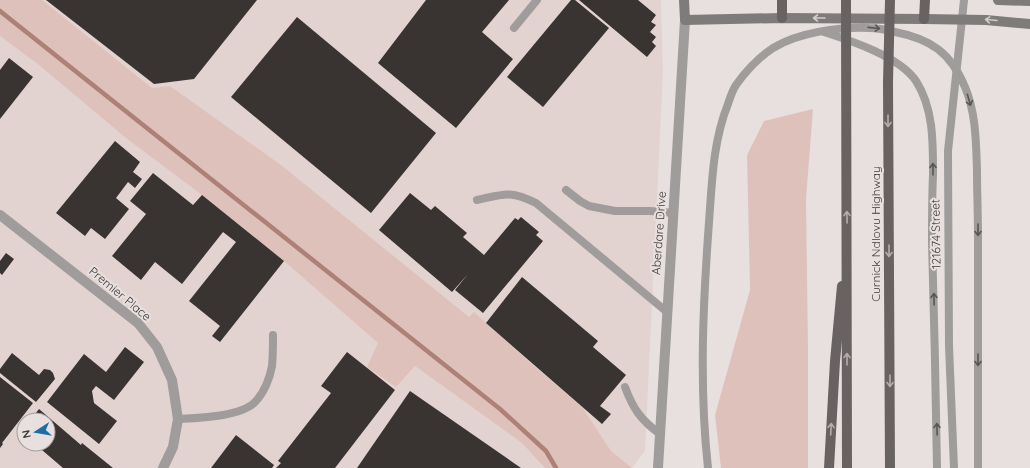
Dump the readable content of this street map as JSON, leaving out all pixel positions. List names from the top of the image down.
{
  "streets": {
    "main road": ["Curnick Ndlovu Highway"],
    "street": ["Aberdare Drive", "Premier Place"],
    "lane": ["121674 Street"]
  },
  "north": "left"
}
